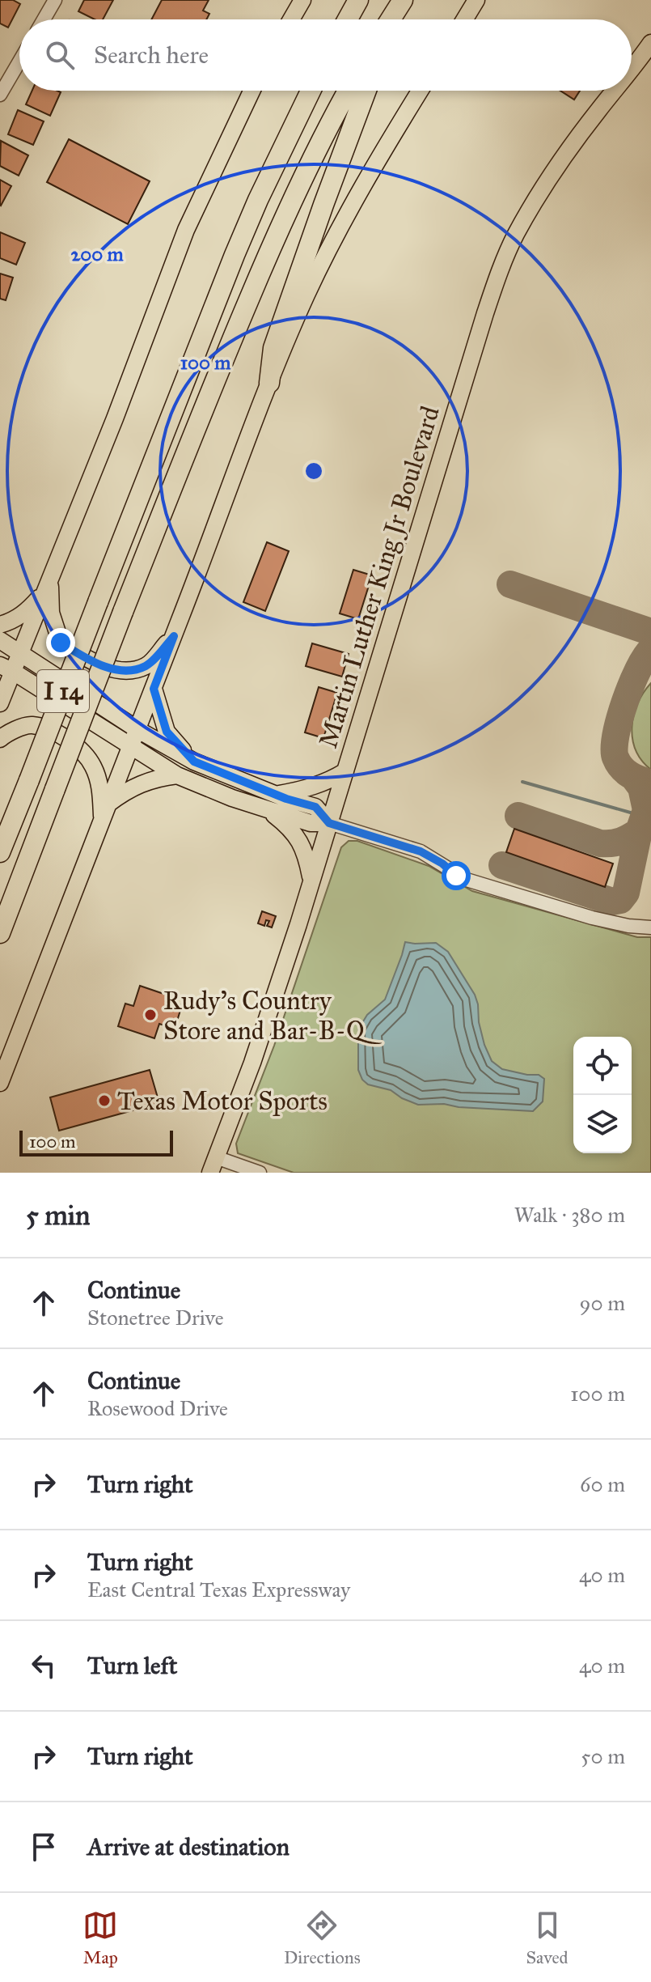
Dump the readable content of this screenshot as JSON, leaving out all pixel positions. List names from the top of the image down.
{
  "streets": {
    "highway": ["I 14"],
    "main road": ["Martin Luther King Jr Boulevard"]
  },
  "places": ["Rudy's Country Store and Bar-B-Q", "Texas Motor Sports"],
  "scale_bar": "100 m",
  "page": {
    "search": "Search here",
    "scale": "100 m",
    "heading": ["5 min", "Walk · 380 m"],
    "list": [
      ["Continue", "Stonetree Drive", "90 m"],
      ["Continue", "Rosewood Drive", "100 m"],
      ["Turn right", "60 m"],
      ["Turn right", "East Central Texas Expressway", "40 m"],
      ["Turn left", "40 m"],
      ["Turn right", "50 m"],
      "Arrive at destination"
    ],
    "nav": ["Map", "Directions", "Saved"]
  },
  "rings": ["200 m", "100 m"]
}
